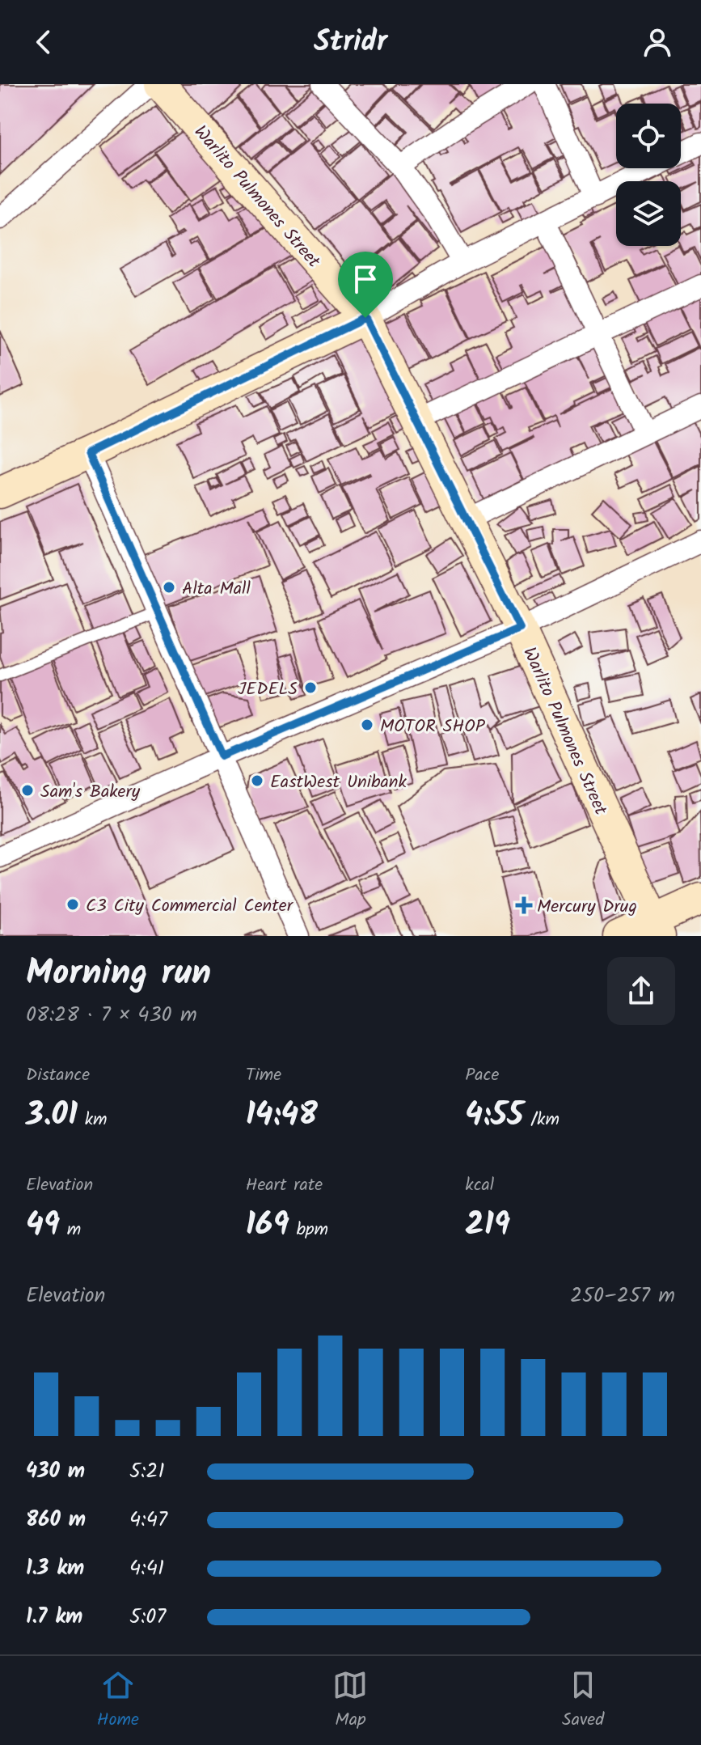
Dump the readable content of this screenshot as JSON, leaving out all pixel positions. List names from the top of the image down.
{
  "streets": {
    "street": ["Warlito Pulmones Street"]
  },
  "places": {
    "other": [
      "Alta Mall",
      "JEDELS",
      "MOTOR SHOP",
      "EastWest Unibank",
      "Sam's Bakery",
      "C3 City Commercial Center"
    ],
    "health": ["Mercury Drug"]
  },
  "page": {
    "header": "Stridr",
    "heading": ["Morning run", "08:28 · 7 × 430 m"],
    "stats": [
      ["Distance", "3.01 km"],
      ["Time", "14:48"],
      ["Pace", "4:55 /km"],
      ["Elevation", "49 m"],
      ["Heart rate", "169 bpm"],
      ["kcal", "219"]
    ],
    "chart": ["Elevation", "250–257 m"],
    "list": [
      {
        "name": "430 m",
        "note": "5:21"
      },
      {
        "name": "860 m",
        "note": "4:47"
      },
      {
        "name": "1.3 km",
        "note": "4:41"
      },
      {
        "name": "1.7 km",
        "note": "5:07"
      }
    ],
    "tabs": ["Home", "Map", "Saved"]
  }
}
